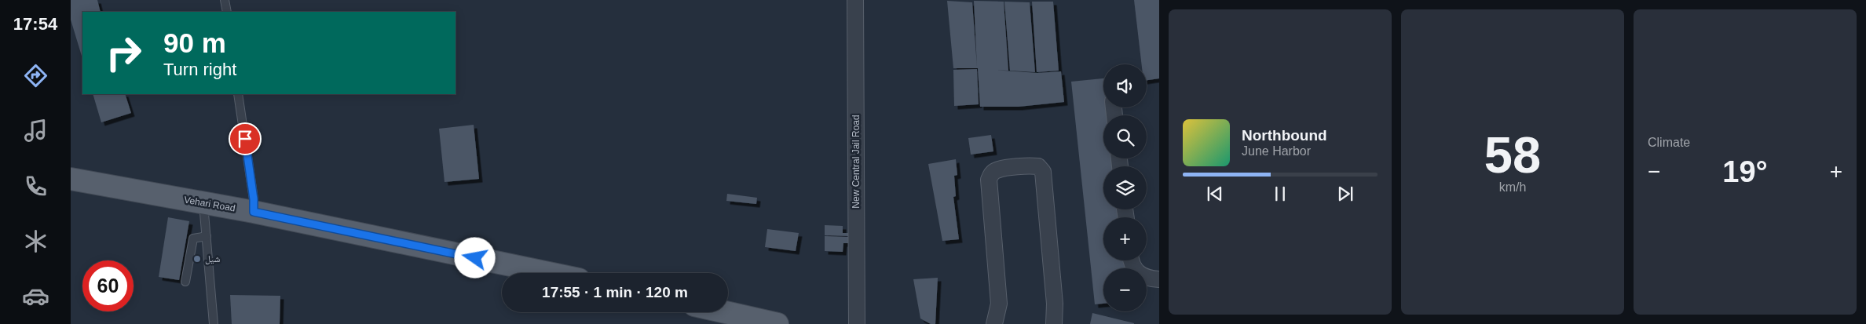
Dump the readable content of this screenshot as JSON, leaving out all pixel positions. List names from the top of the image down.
{
  "streets": {
    "main road": ["Vehari Road"],
    "street": ["New Central Jail Road"]
  },
  "places": ["شیل"],
  "page": {
    "tabs": "17:54",
    "tile": [
      ["58", "km/h"],
      "Climate"
    ],
    "turn": ["90 m", "Turn right"],
    "map_buttons": ["+", "−"],
    "song": ["Northbound", "June Harbor"],
    "heat": ["−", "19°", "+"],
    "limit": "60",
    "trip": "17:55 · 1 min · 120 m"
  }
}
